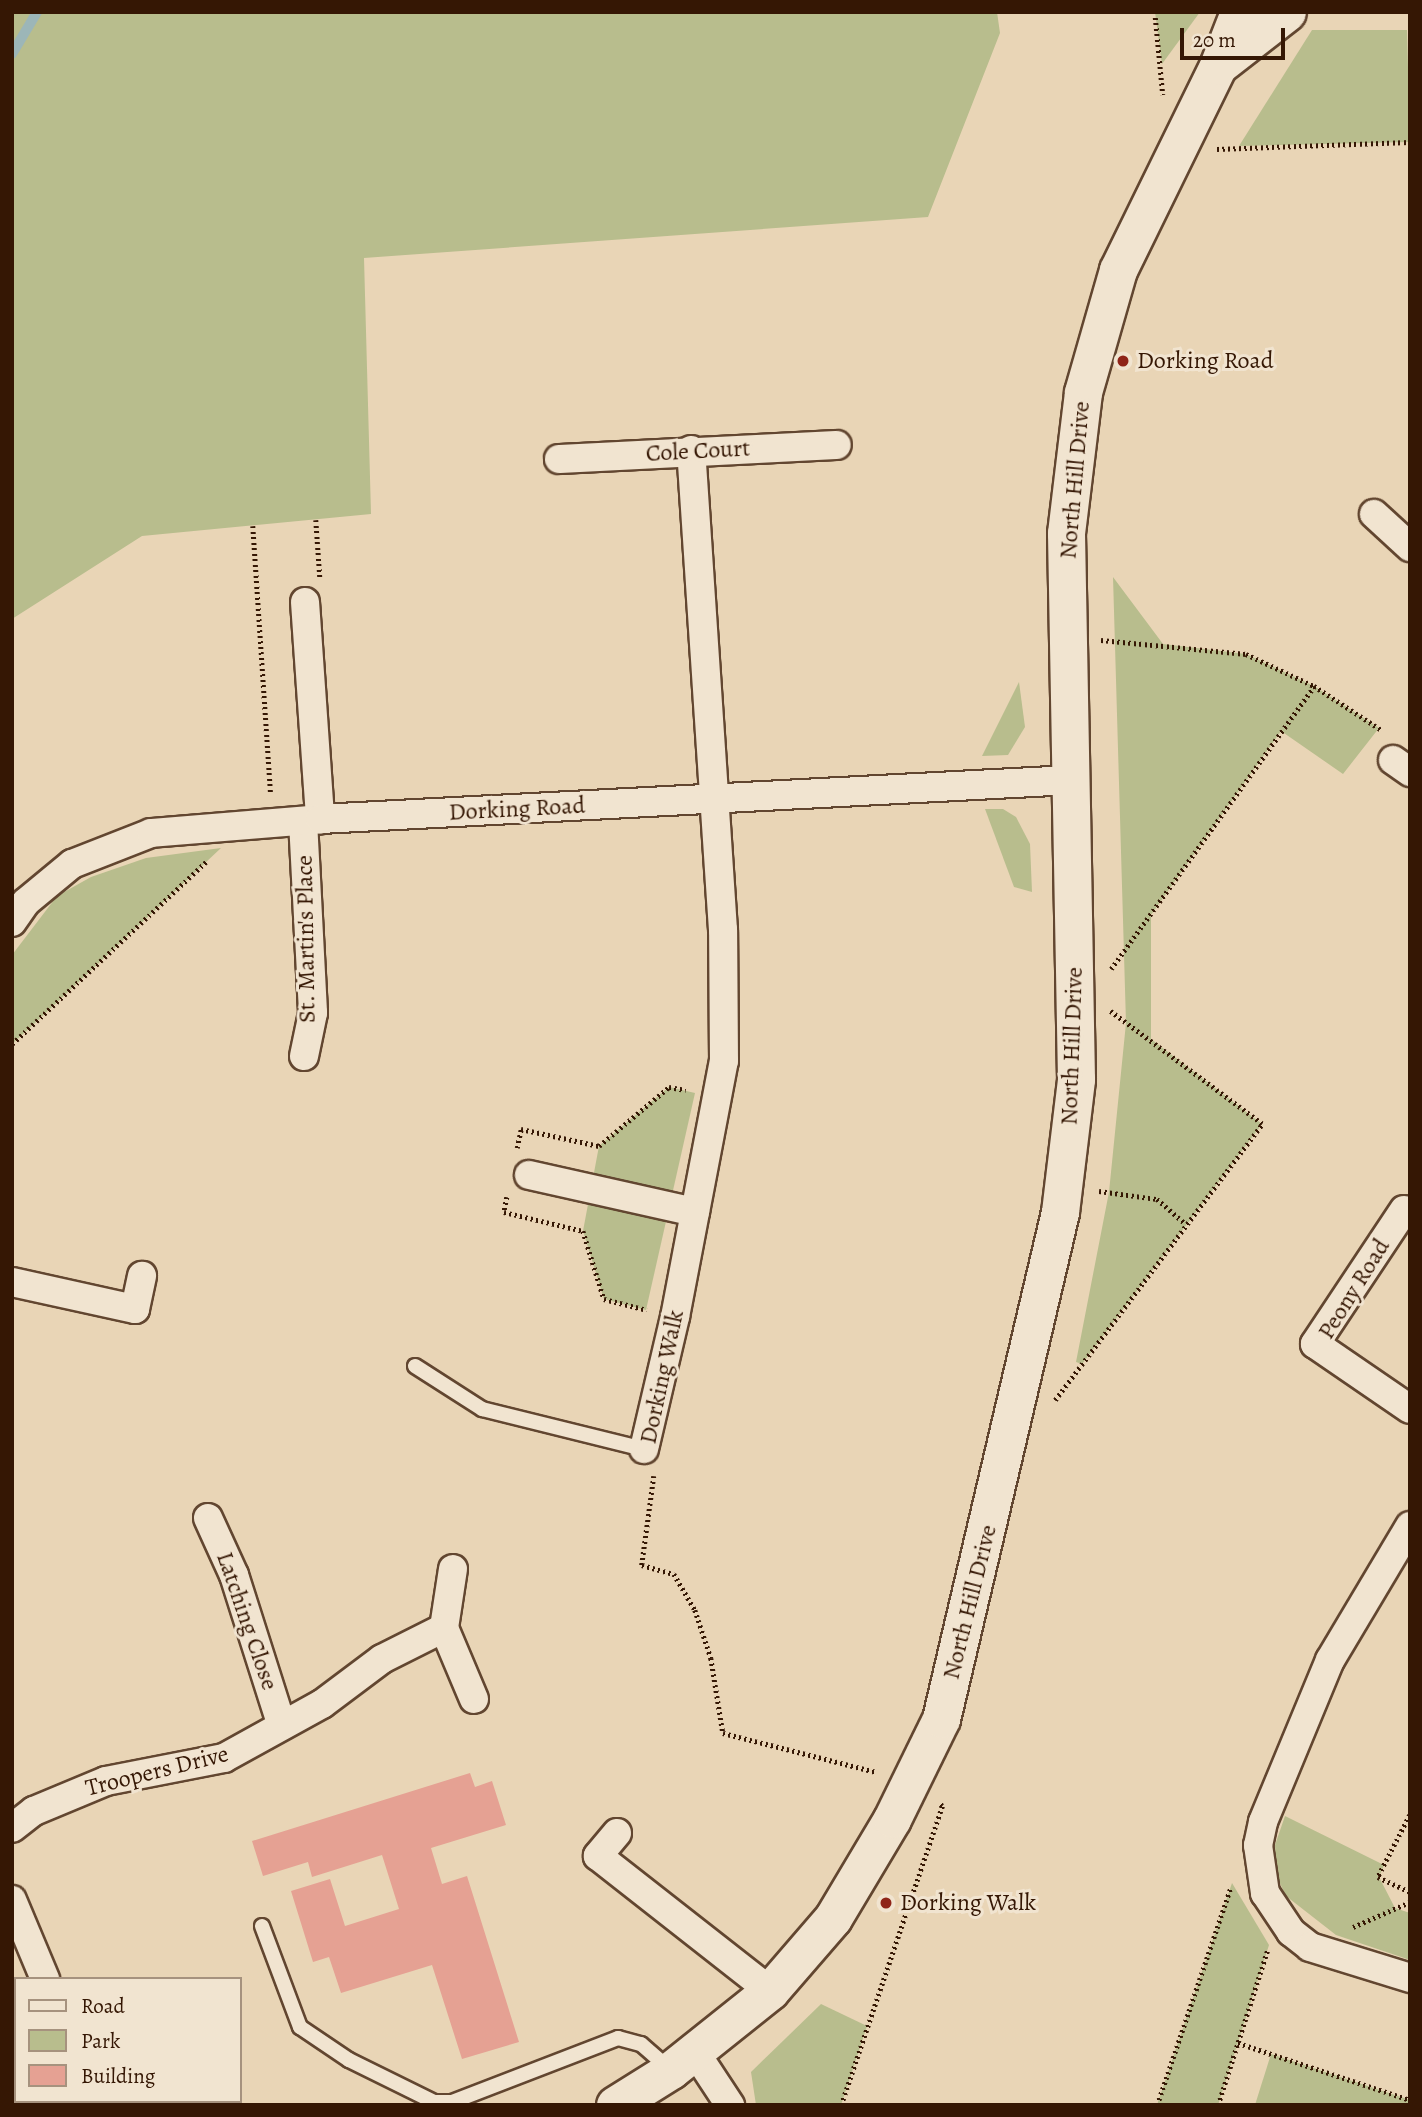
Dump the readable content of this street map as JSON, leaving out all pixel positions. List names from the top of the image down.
{
  "streets": {
    "street": [
      "Cole Court",
      "North Hill Drive",
      "Dorking Road",
      "St. Martin's Place",
      "Peony Road",
      "Dorking Walk",
      "Latching Close",
      "Troopers Drive"
    ]
  },
  "crossings": [
    ["North Hill Drive", "Dorking Road"],
    ["North Hill Drive", "Dorking Walk"],
    ["Dorking Road", "St. Martin's Place"],
    ["Dorking Road", "Dorking Walk"],
    ["Latching Close", "Troopers Drive"]
  ],
  "places": ["Dorking Road", "Dorking Walk"],
  "legend": ["Road", "Park", "Building"],
  "scale_bar": "20 m"
}
